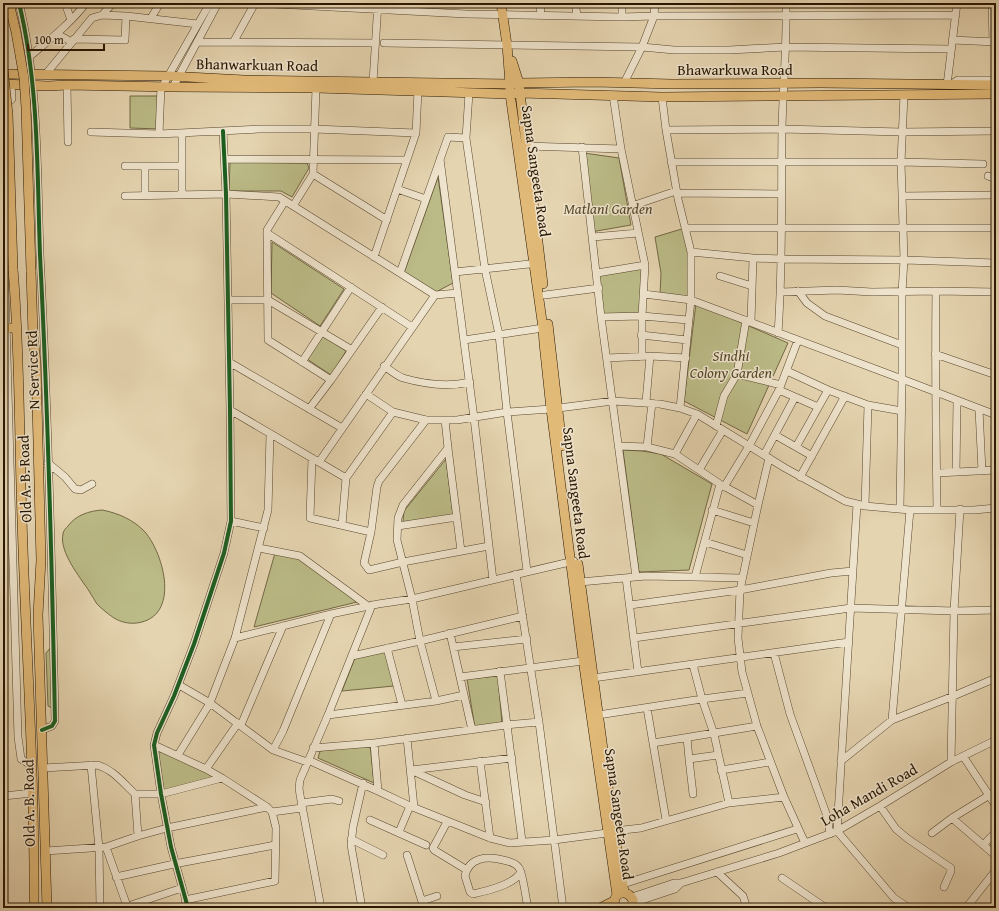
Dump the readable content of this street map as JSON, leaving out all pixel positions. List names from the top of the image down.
{
  "streets": {
    "main road": [
      "Bhanwarkuan Road",
      "Bhawarkuwa Road",
      "Sapna Sangeeta Road",
      "Old A. B. Road"
    ],
    "street": ["N Service Rd", "Loha Mandi Road"]
  },
  "crossings": [
    ["Bhanwarkuan Road", "Bhawarkuwa Road"],
    ["Bhanwarkuan Road", "Sapna Sangeeta Road"],
    ["Bhanwarkuan Road", "N Service Rd"],
    ["Bhawarkuwa Road", "Sapna Sangeeta Road"],
    ["Sapna Sangeeta Road", "Loha Mandi Road"],
    ["N Service Rd", "Old A. B. Road"]
  ],
  "parks": ["Matlani Garden", "Sindhi Colony Garden"],
  "scale_bar": "100 m"
}
